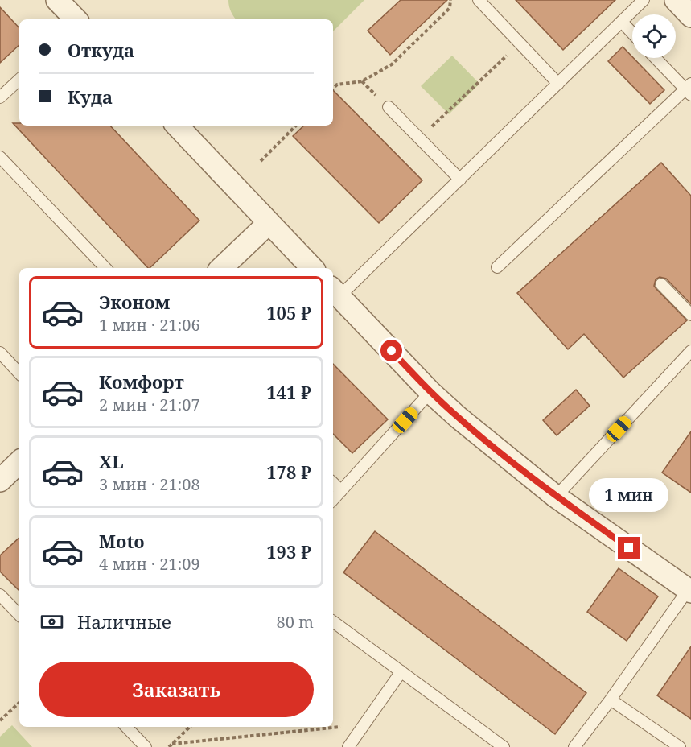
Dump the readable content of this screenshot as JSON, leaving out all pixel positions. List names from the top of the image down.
{
  "page": {
    "banner": ["Откуда", "Куда"],
    "list": [
      {
        "name": "Эконом",
        "note": "1 мин · 21:06",
        "value": "105 ₽"
      },
      {
        "name": "Комфорт",
        "note": "2 мин · 21:07",
        "value": "141 ₽"
      },
      {
        "name": "XL",
        "note": "3 мин · 21:08",
        "value": "178 ₽"
      },
      {
        "name": "Moto",
        "note": "4 мин · 21:09",
        "value": "193 ₽"
      }
    ],
    "bubble": "1 мин",
    "pay": ["Наличные", "80 m"],
    "buttons": "Заказать"
  }
}
